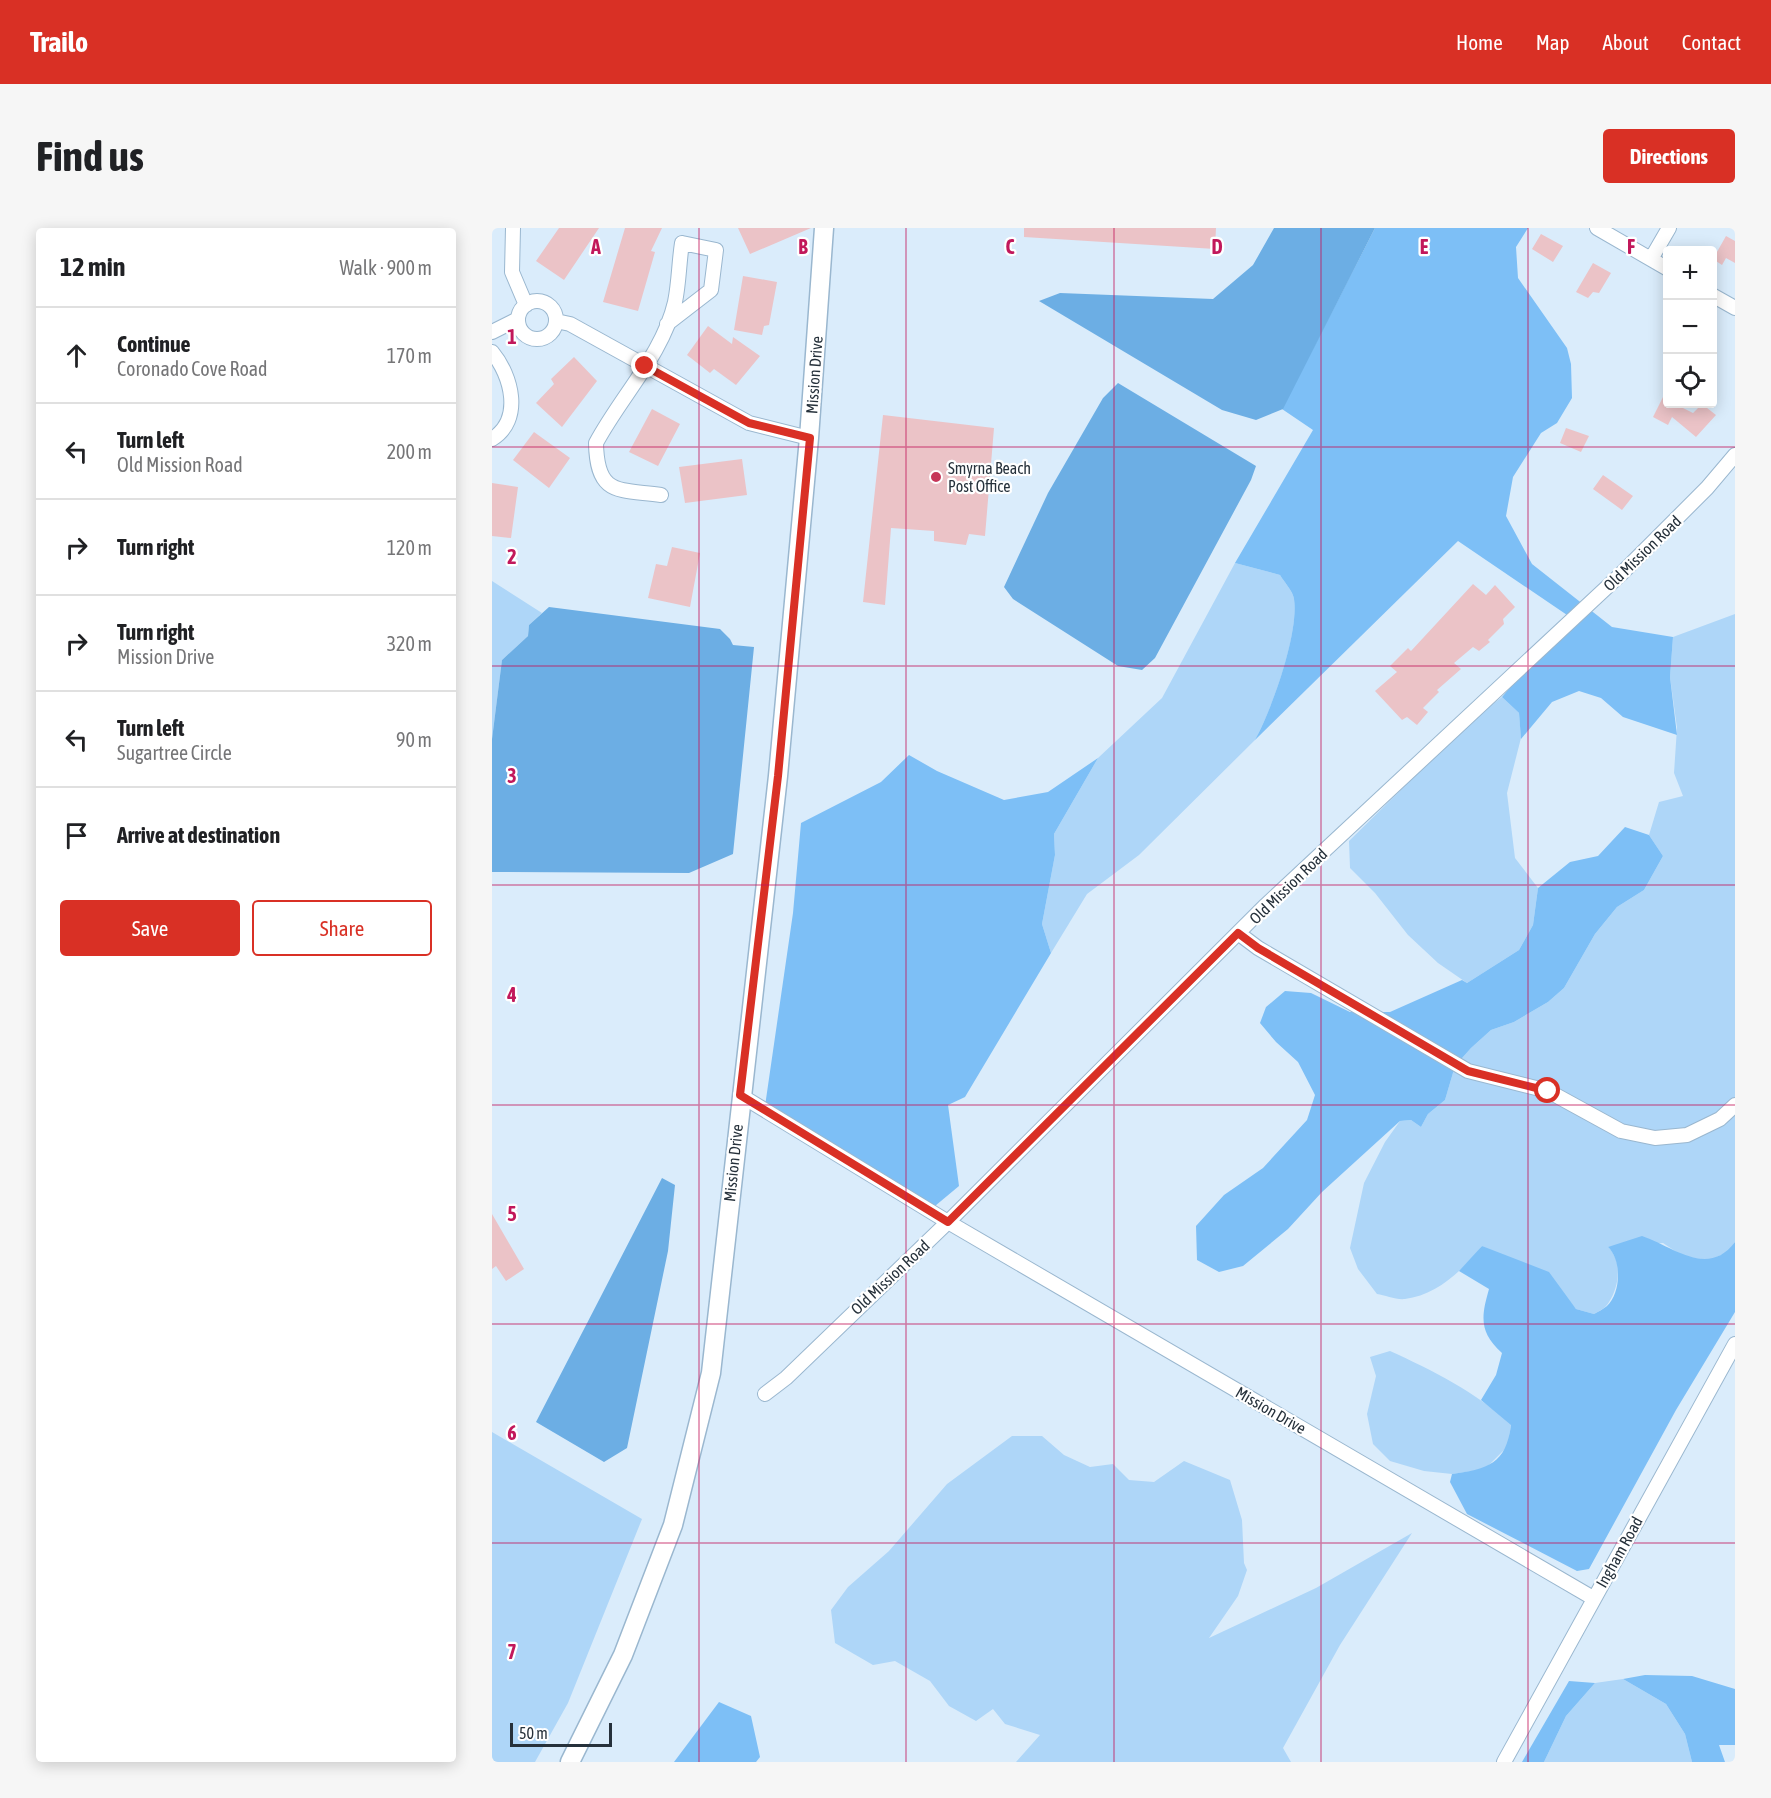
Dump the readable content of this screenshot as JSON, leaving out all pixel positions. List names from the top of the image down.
{
  "streets": {
    "street": ["Mission Drive", "Old Mission Road", "Ingham Road"]
  },
  "crossings": [
    ["Mission Drive", "Old Mission Road"],
    ["Mission Drive", "Ingham Road"]
  ],
  "places": ["Smyrna Beach Post Office"],
  "scale_bar": "50 m",
  "page": {
    "header": "Trailo",
    "nav": [
      "Home",
      "Map",
      "About",
      "Contact"
    ],
    "buttons": [
      "Directions",
      ["Save", "Share"]
    ],
    "title": "Find us",
    "heading": ["12 min", "Walk · 900 m"],
    "map_buttons": ["+", "−"],
    "list": [
      ["Continue", "Coronado Cove Road", "170 m"],
      ["Turn left", "Old Mission Road", "200 m"],
      ["Turn right", "120 m"],
      ["Turn right", "Mission Drive", "320 m"],
      ["Turn left", "Sugartree Circle", "90 m"],
      "Arrive at destination"
    ],
    "scale": "50 m"
  },
  "grid": {
    "columns": [
      "A",
      "B",
      "C",
      "D",
      "E",
      "F"
    ],
    "rows": [
      "1",
      "2",
      "3",
      "4",
      "5",
      "6",
      "7"
    ]
  }
}
